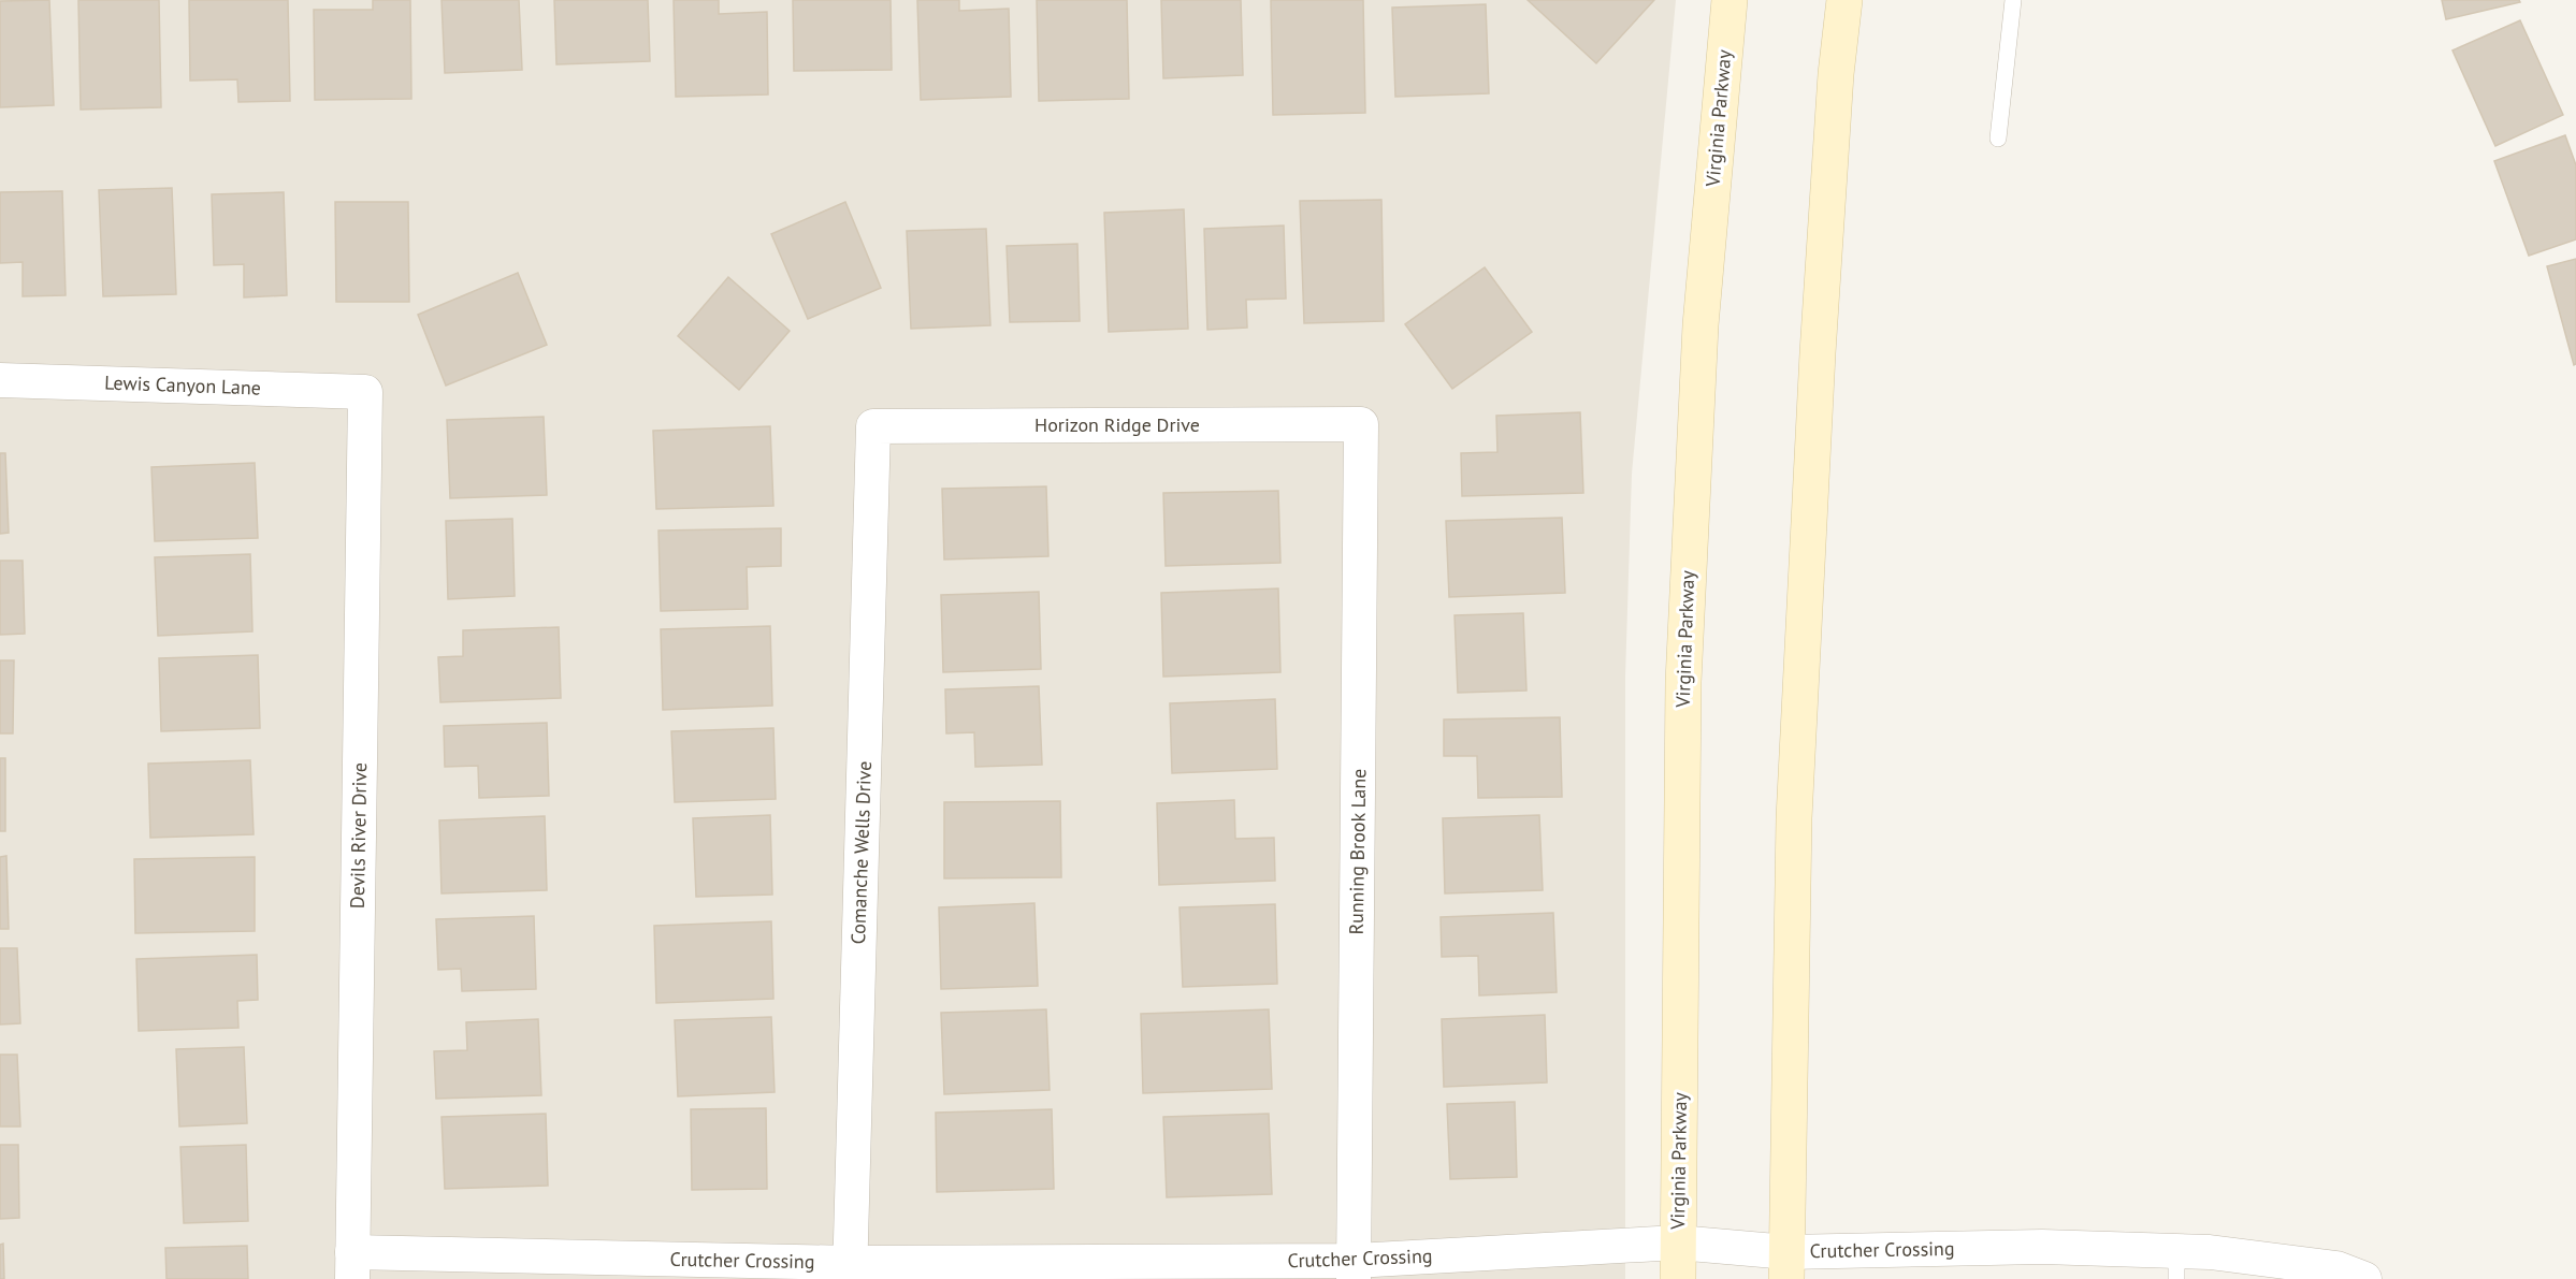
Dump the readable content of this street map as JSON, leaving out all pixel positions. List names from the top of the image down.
{
  "streets": {
    "main road": ["Virginia Parkway"],
    "street": [
      "Lewis Canyon Lane",
      "Horizon Ridge Drive",
      "Devils River Drive",
      "Running Brook Lane",
      "Comanche Wells Drive",
      "Crutcher Crossing"
    ]
  },
  "crossings": [
    ["Virginia Parkway", "Crutcher Crossing"],
    ["Lewis Canyon Lane", "Devils River Drive"],
    ["Horizon Ridge Drive", "Running Brook Lane"],
    ["Horizon Ridge Drive", "Comanche Wells Drive"],
    ["Devils River Drive", "Crutcher Crossing"],
    ["Running Brook Lane", "Crutcher Crossing"],
    ["Comanche Wells Drive", "Crutcher Crossing"]
  ]
}
